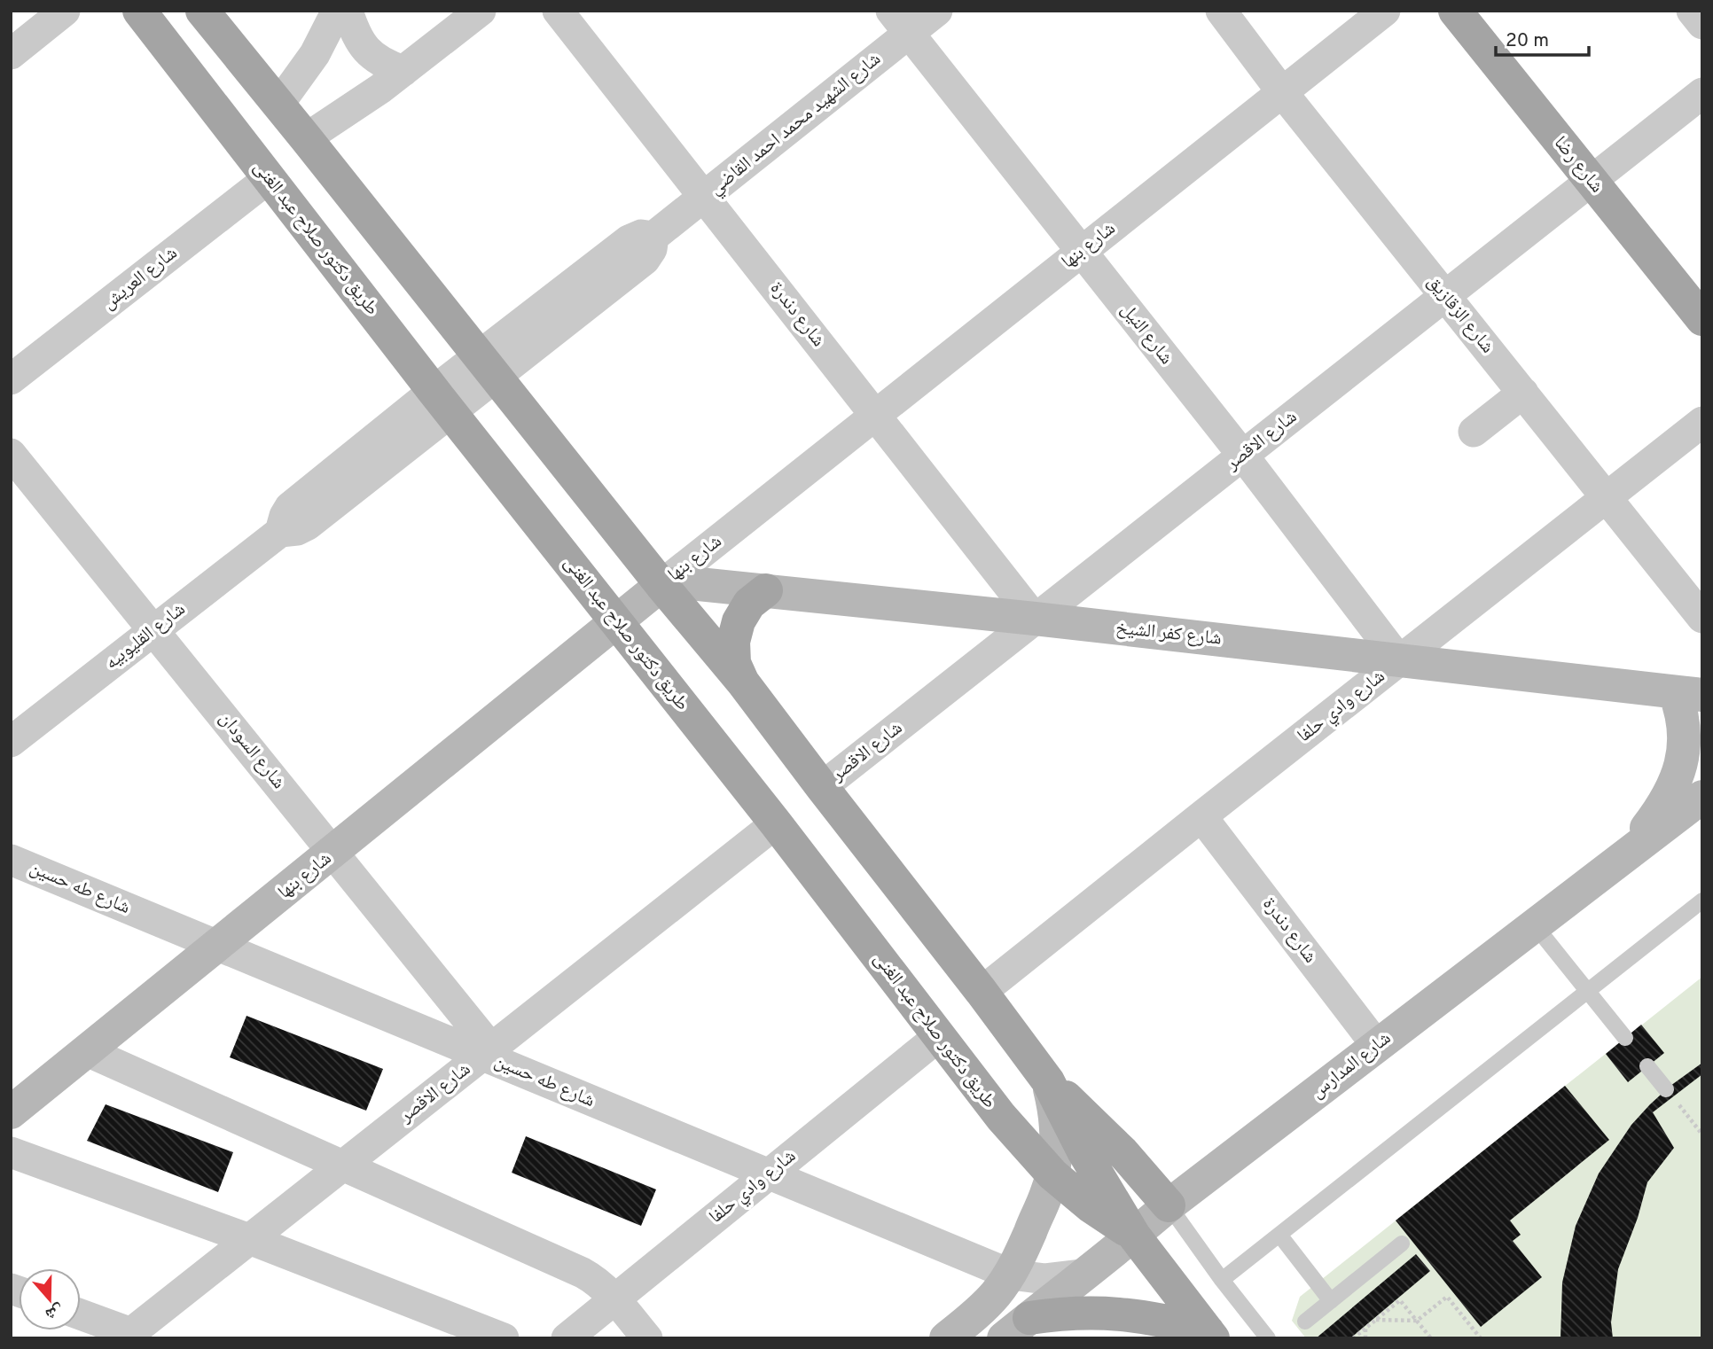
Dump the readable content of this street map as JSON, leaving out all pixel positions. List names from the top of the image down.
{
  "streets": {
    "main road": [
      "شارع رضا",
      "طريق دكتور صلاح عبد الغنى",
      "شارع بنها",
      "شارع كفر الشيخ",
      "شارع المدارس"
    ],
    "street": [
      "شارع الشهيد محمد احمد القاضي",
      "شارع العريش",
      "شارع دندرة",
      "شارع الزقازيق",
      "شارع النيل",
      "شارع الاقصر",
      "شارع القليوبيه",
      "شارع وادي حلفا",
      "شارع السودان",
      "شارع طه حسين"
    ]
  },
  "crossings": [
    ["شارع الشهيد محمد احمد القاضي", "طريق دكتور صلاح عبد الغنى"],
    ["شارع الشهيد محمد احمد القاضي", "شارع دندرة"],
    ["شارع الشهيد محمد احمد القاضي", "شارع النيل"],
    ["شارع الشهيد محمد احمد القاضي", "شارع القليوبيه"],
    ["شارع رضا", "شارع الاقصر"],
    ["طريق دكتور صلاح عبد الغنى", "شارع بنها"],
    ["طريق دكتور صلاح عبد الغنى", "شارع العريش"],
    ["طريق دكتور صلاح عبد الغنى", "شارع الاقصر"],
    ["طريق دكتور صلاح عبد الغنى", "شارع كفر الشيخ"],
    ["طريق دكتور صلاح عبد الغنى", "شارع القليوبيه"],
    ["طريق دكتور صلاح عبد الغنى", "شارع وادي حلفا"],
    ["طريق دكتور صلاح عبد الغنى", "شارع المدارس"],
    ["شارع بنها", "شارع دندرة"],
    ["شارع بنها", "شارع الزقازيق"],
    ["شارع بنها", "شارع النيل"],
    ["شارع بنها", "شارع كفر الشيخ"],
    ["شارع بنها", "شارع السودان"],
    ["شارع بنها", "شارع طه حسين"],
    ["شارع دندرة", "شارع الاقصر"],
    ["شارع دندرة", "شارع كفر الشيخ"],
    ["شارع دندرة", "شارع وادي حلفا"],
    ["شارع دندرة", "شارع المدارس"],
    ["شارع الزقازيق", "شارع الاقصر"],
    ["شارع الزقازيق", "شارع وادي حلفا"],
    ["شارع النيل", "شارع الاقصر"],
    ["شارع النيل", "شارع كفر الشيخ"],
    ["شارع النيل", "شارع وادي حلفا"],
    ["شارع الاقصر", "شارع كفر الشيخ"],
    ["شارع الاقصر", "شارع السودان"],
    ["شارع الاقصر", "شارع طه حسين"],
    ["شارع كفر الشيخ", "شارع وادي حلفا"],
    ["شارع القليوبيه", "شارع السودان"],
    ["شارع وادي حلفا", "شارع طه حسين"],
    ["شارع السودان", "شارع طه حسين"],
    ["شارع طه حسين", "شارع المدارس"]
  ],
  "scale_bar": "20 m",
  "north": "bottom"
}
